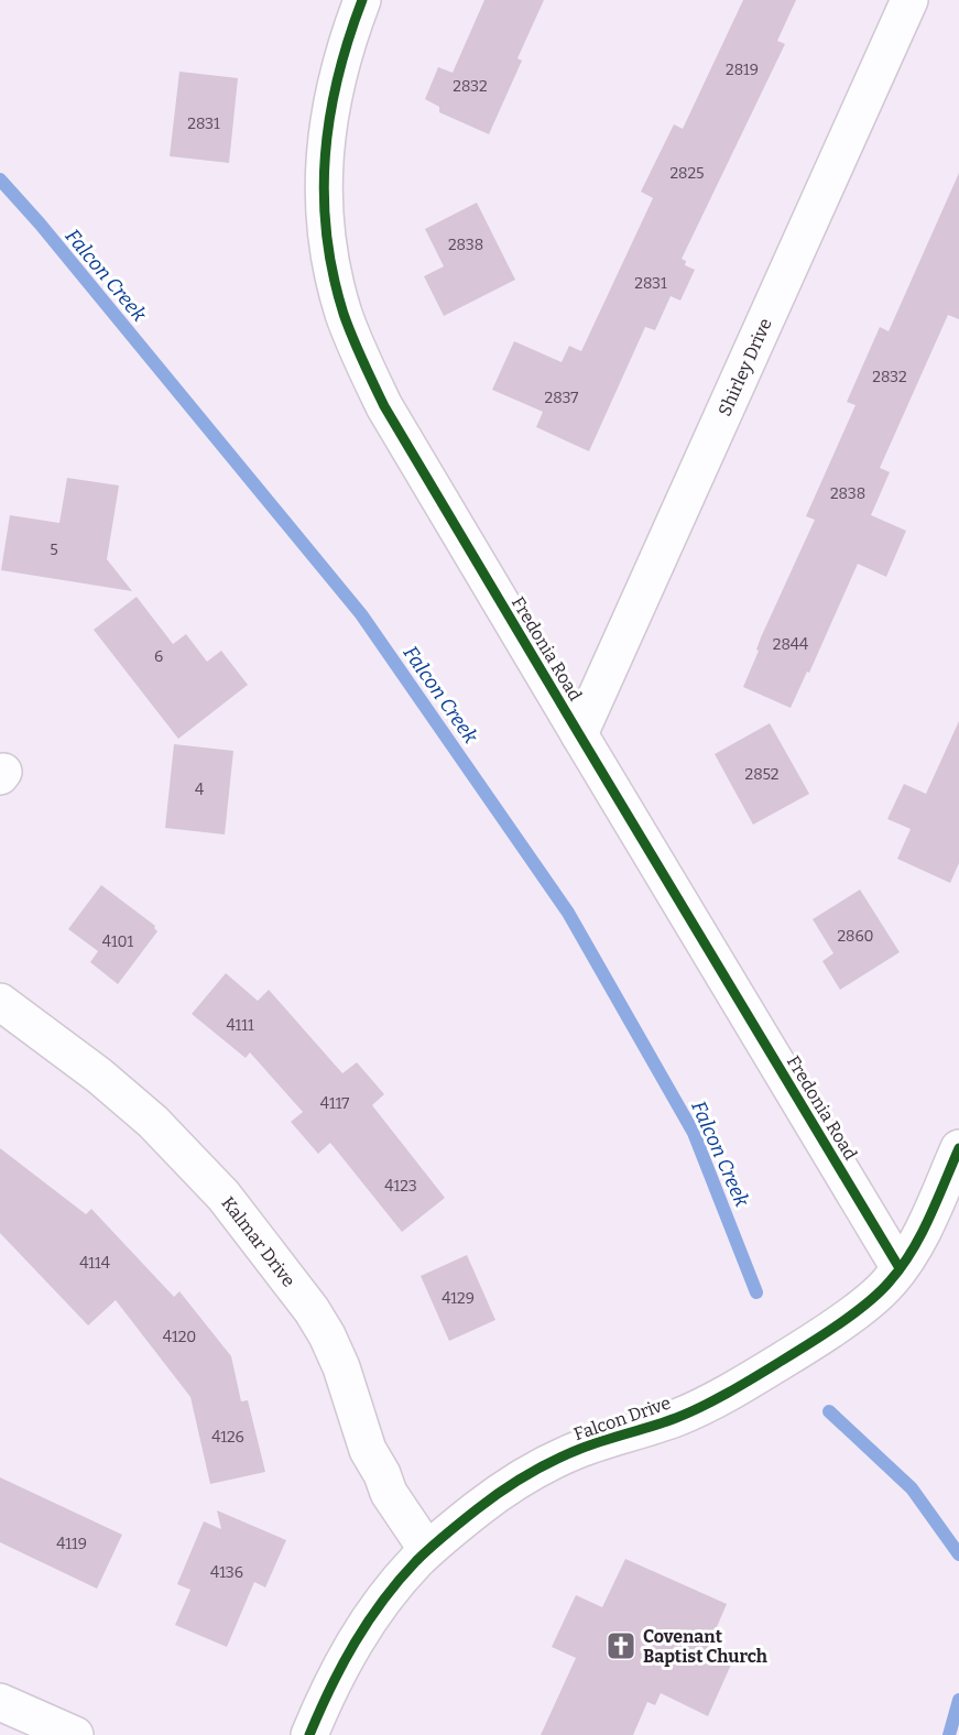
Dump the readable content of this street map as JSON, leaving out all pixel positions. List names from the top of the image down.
{
  "streets": {
    "street": [
      "Shirley Drive",
      "Fredonia Road",
      "Kalmar Drive",
      "Falcon Drive"
    ]
  },
  "crossings": [
    ["Shirley Drive", "Fredonia Road"],
    ["Fredonia Road", "Falcon Drive"],
    ["Kalmar Drive", "Falcon Drive"]
  ],
  "water": ["Falcon Creek"],
  "places": {
    "church": ["Covenant Baptist Church"]
  },
  "house_numbers": [
    "2819",
    "2832",
    "2831",
    "2825",
    "2838",
    "2831",
    "2832",
    "2837",
    "2838",
    "5",
    "2844",
    "6",
    "2852",
    "4",
    "2860",
    "4101",
    "4111",
    "4117",
    "4123",
    "4114",
    "4129",
    "4120",
    "4126",
    "4119",
    "4136"
  ]
}
